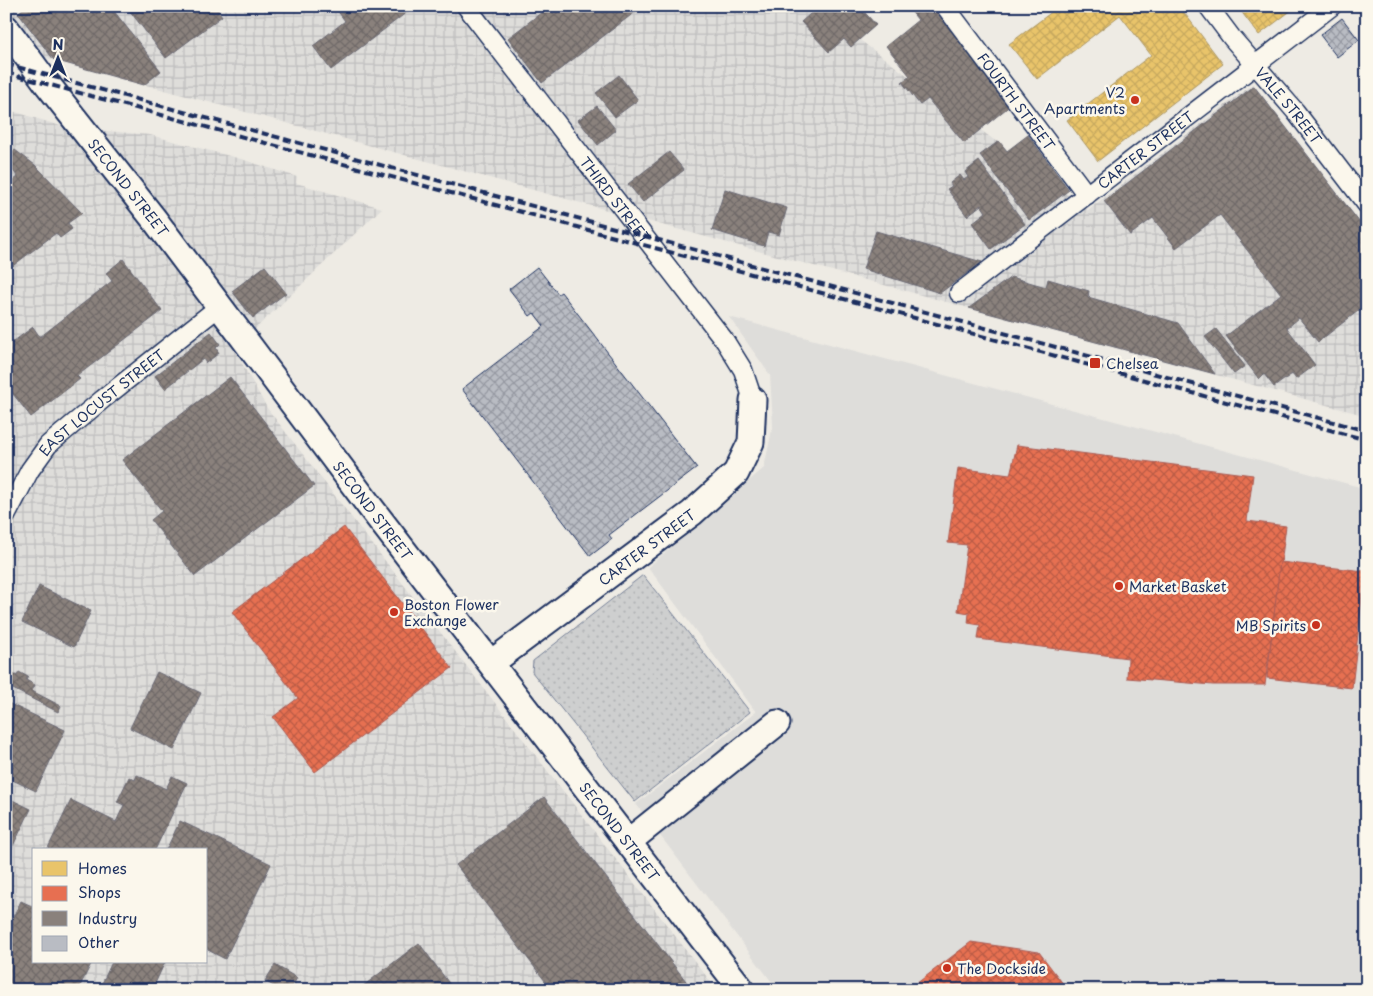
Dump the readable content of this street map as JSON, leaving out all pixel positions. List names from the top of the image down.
{
  "streets": {
    "main road": ["CARTER STREET", "SECOND STREET"],
    "street": [
      "FOURTH STREET",
      "VALE STREET",
      "THIRD STREET",
      "EAST LOCUST STREET"
    ]
  },
  "crossings": [
    ["FOURTH STREET", "CARTER STREET"],
    ["VALE STREET", "CARTER STREET"],
    ["CARTER STREET", "SECOND STREET"],
    ["CARTER STREET", "THIRD STREET"],
    ["SECOND STREET", "EAST LOCUST STREET"]
  ],
  "places": {
    "other": [
      "V2 Apartments",
      "Market Basket",
      "Boston Flower Exchange",
      "MB Spirits",
      "The Dockside"
    ],
    "transit": ["Chelsea"]
  },
  "legend": [
    "Homes",
    "Shops",
    "Industry",
    "Other"
  ],
  "north": "top"
}
